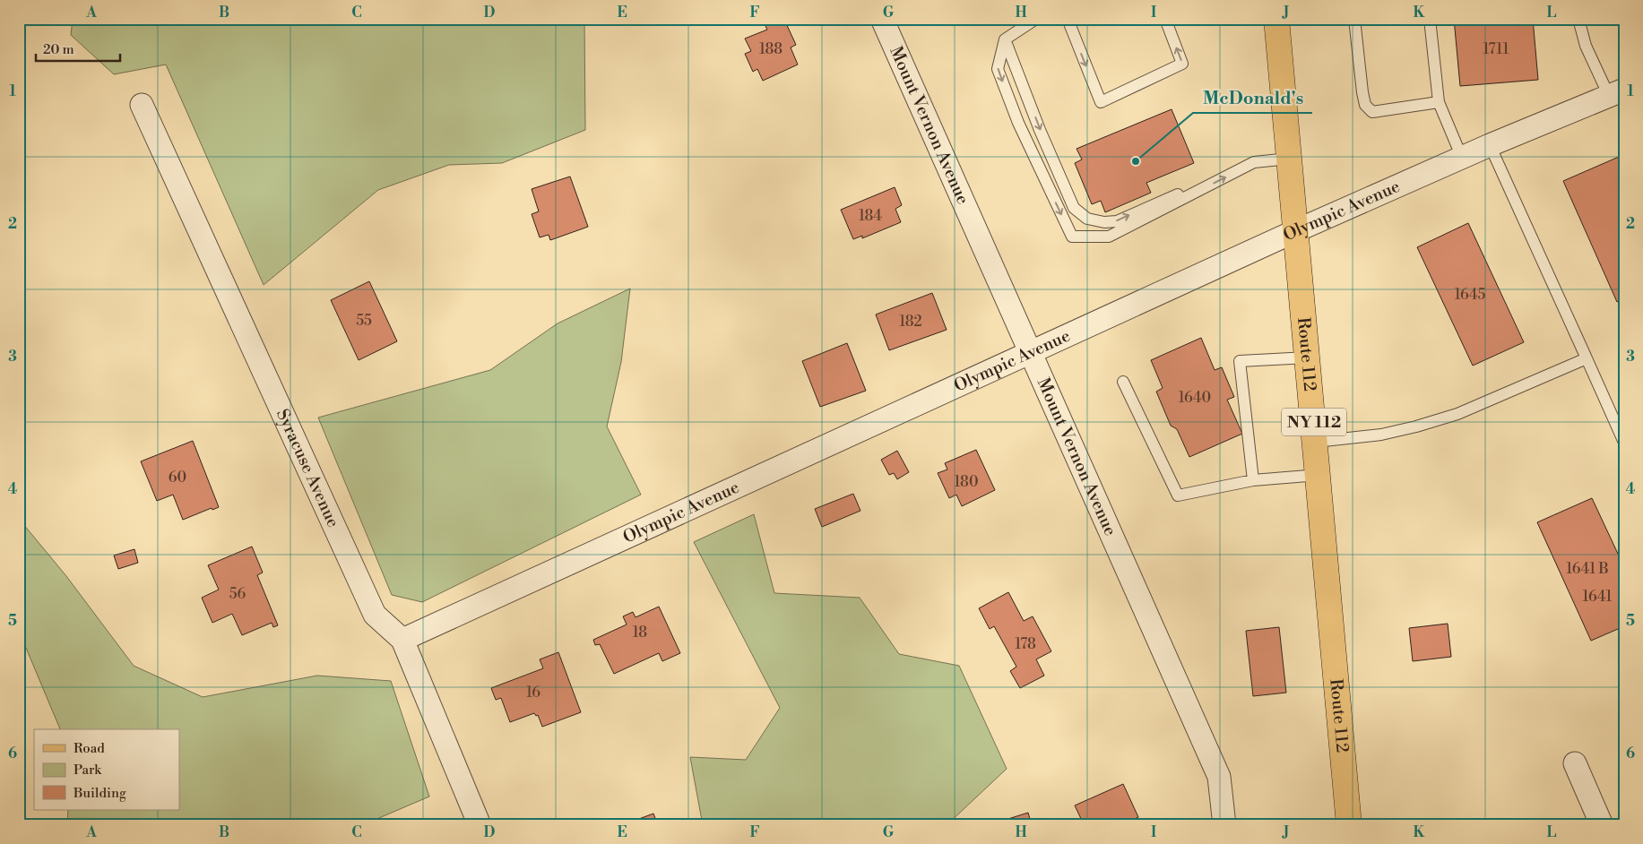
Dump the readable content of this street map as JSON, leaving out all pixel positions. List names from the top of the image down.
{
  "streets": {
    "main road": ["Route 112", "NY 112"],
    "street": ["Mount Vernon Avenue", "Olympic Avenue", "Syracuse Avenue"]
  },
  "crossings": [
    ["Mount Vernon Avenue", "Olympic Avenue"],
    ["Olympic Avenue", "Route 112"],
    ["Olympic Avenue", "Syracuse Avenue"]
  ],
  "places": ["McDonald's"],
  "house_numbers": [
    "188",
    "1711",
    "184",
    "1645",
    "55",
    "182",
    "1640",
    "60",
    "180",
    "1641 B",
    "56",
    "1641",
    "18",
    "178",
    "16"
  ],
  "legend": ["Road", "Park", "Building"],
  "scale_bar": "20 m",
  "grid": {
    "columns": [
      "A",
      "B",
      "C",
      "D",
      "E",
      "F",
      "G",
      "H",
      "I",
      "J",
      "K",
      "L"
    ],
    "rows": [
      "1",
      "2",
      "3",
      "4",
      "5",
      "6"
    ]
  }
}
